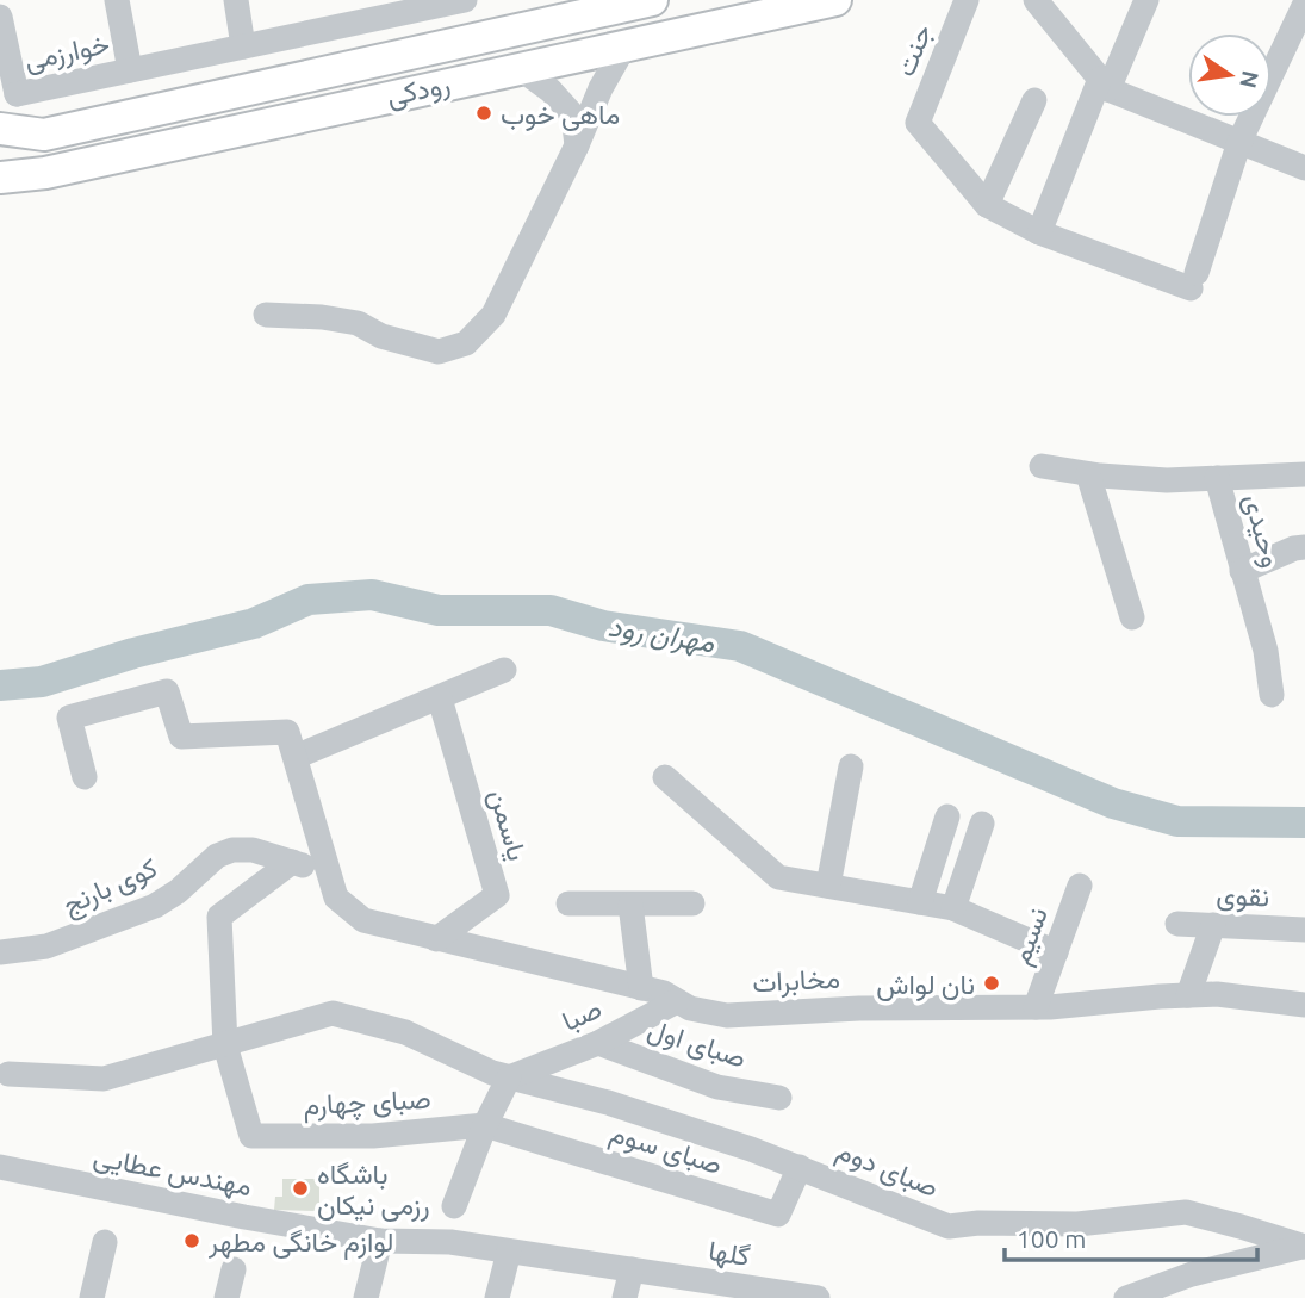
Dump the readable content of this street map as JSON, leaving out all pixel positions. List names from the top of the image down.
{
  "streets": {
    "main road": ["رودکی"],
    "street": [
      "جنت",
      "خوارزمی",
      "وحیدی",
      "یاسمن",
      "کوی بارنج",
      "نقوی",
      "نسیم",
      "مخابرات",
      "صبا",
      "صبای اول",
      "صبای چهارم",
      "صبای سوم",
      "صبای دوم",
      "مهندس عطایی",
      "گلها"
    ]
  },
  "crossings": [
    ["یاسمن", "مخابرات"],
    ["کوی بارنج", "مخابرات"],
    ["نسیم", "مخابرات"],
    ["مخابرات", "صبا"],
    ["صبا", "صبای اول"],
    ["صبا", "صبای دوم"],
    ["صبای چهارم", "صبای سوم"],
    ["صبای چهارم", "صبای دوم"],
    ["صبای سوم", "صبای دوم"],
    ["مهندس عطایی", "گلها"]
  ],
  "water": ["مهران رود"],
  "places": [
    "ماهی خوب",
    "نان لواش",
    "باشگاه رزمی نیکان",
    "لوازم خانگی مطهر"
  ],
  "scale_bar": "100 m",
  "north": "right"
}
